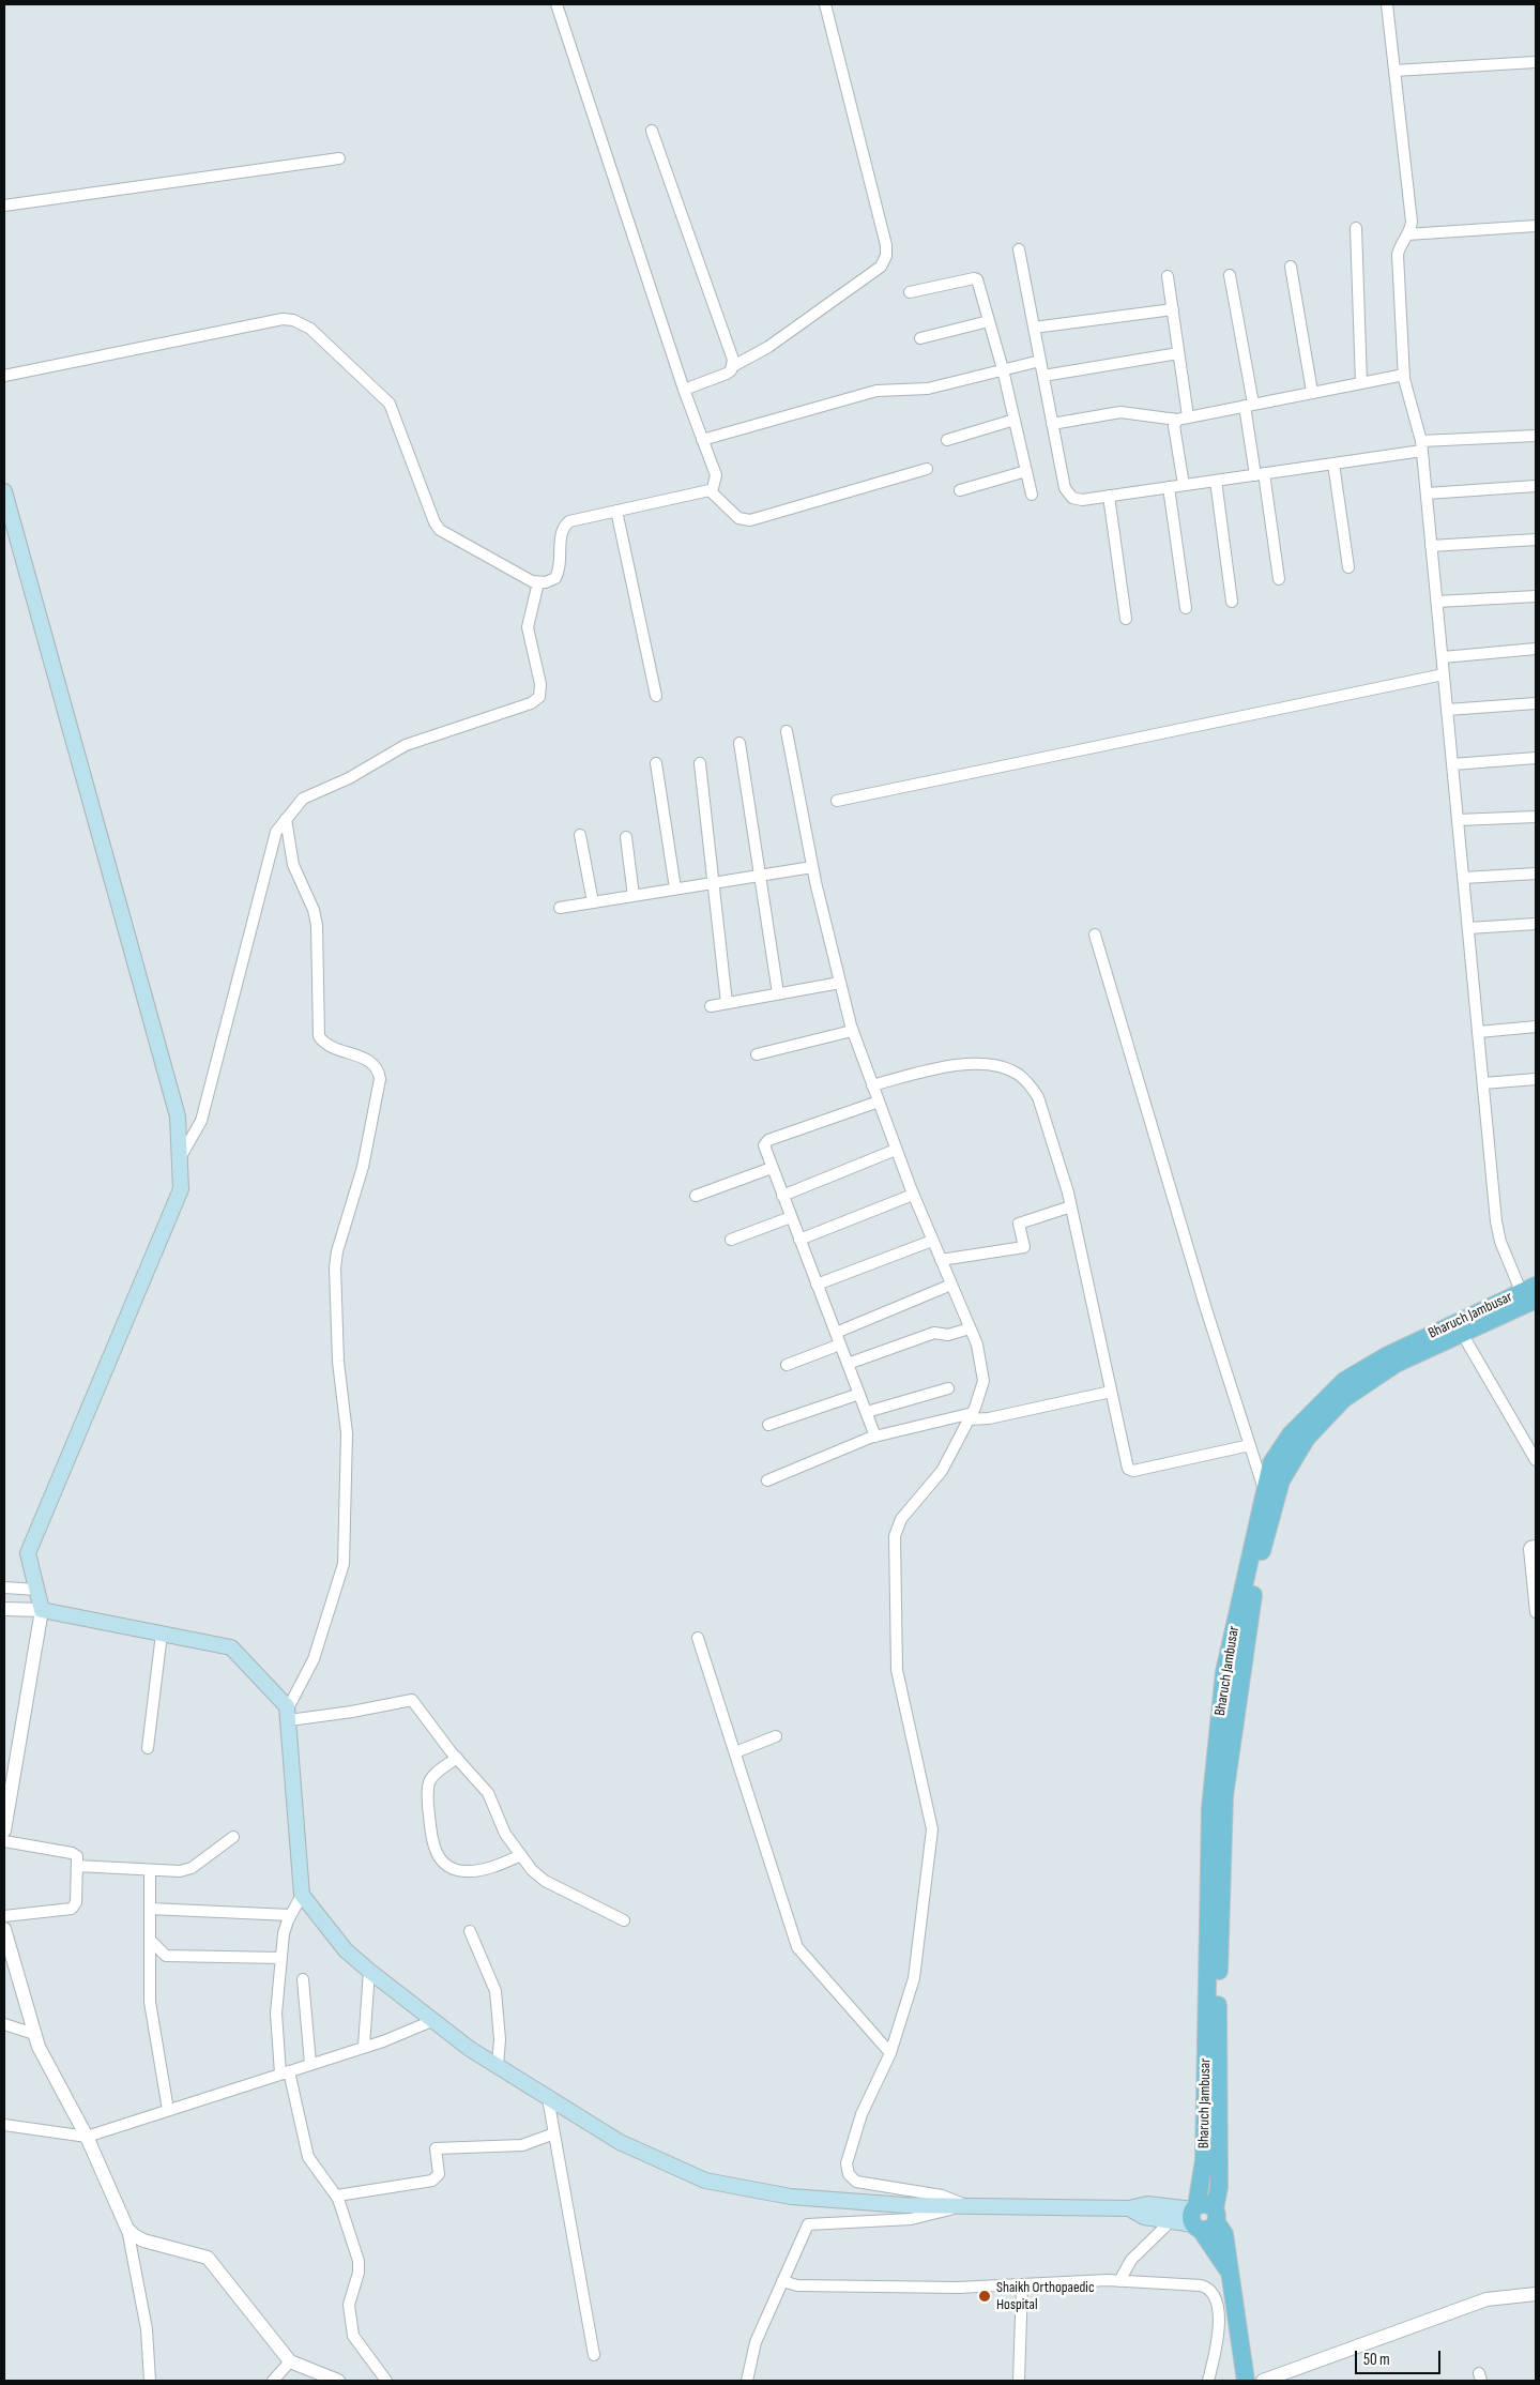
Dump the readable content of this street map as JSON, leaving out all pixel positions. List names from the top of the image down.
{
  "streets": {
    "main road": ["Bharuch Jambusar"]
  },
  "places": ["Shaikh Orthopaedic Hospital"],
  "scale_bar": "50 m"
}
